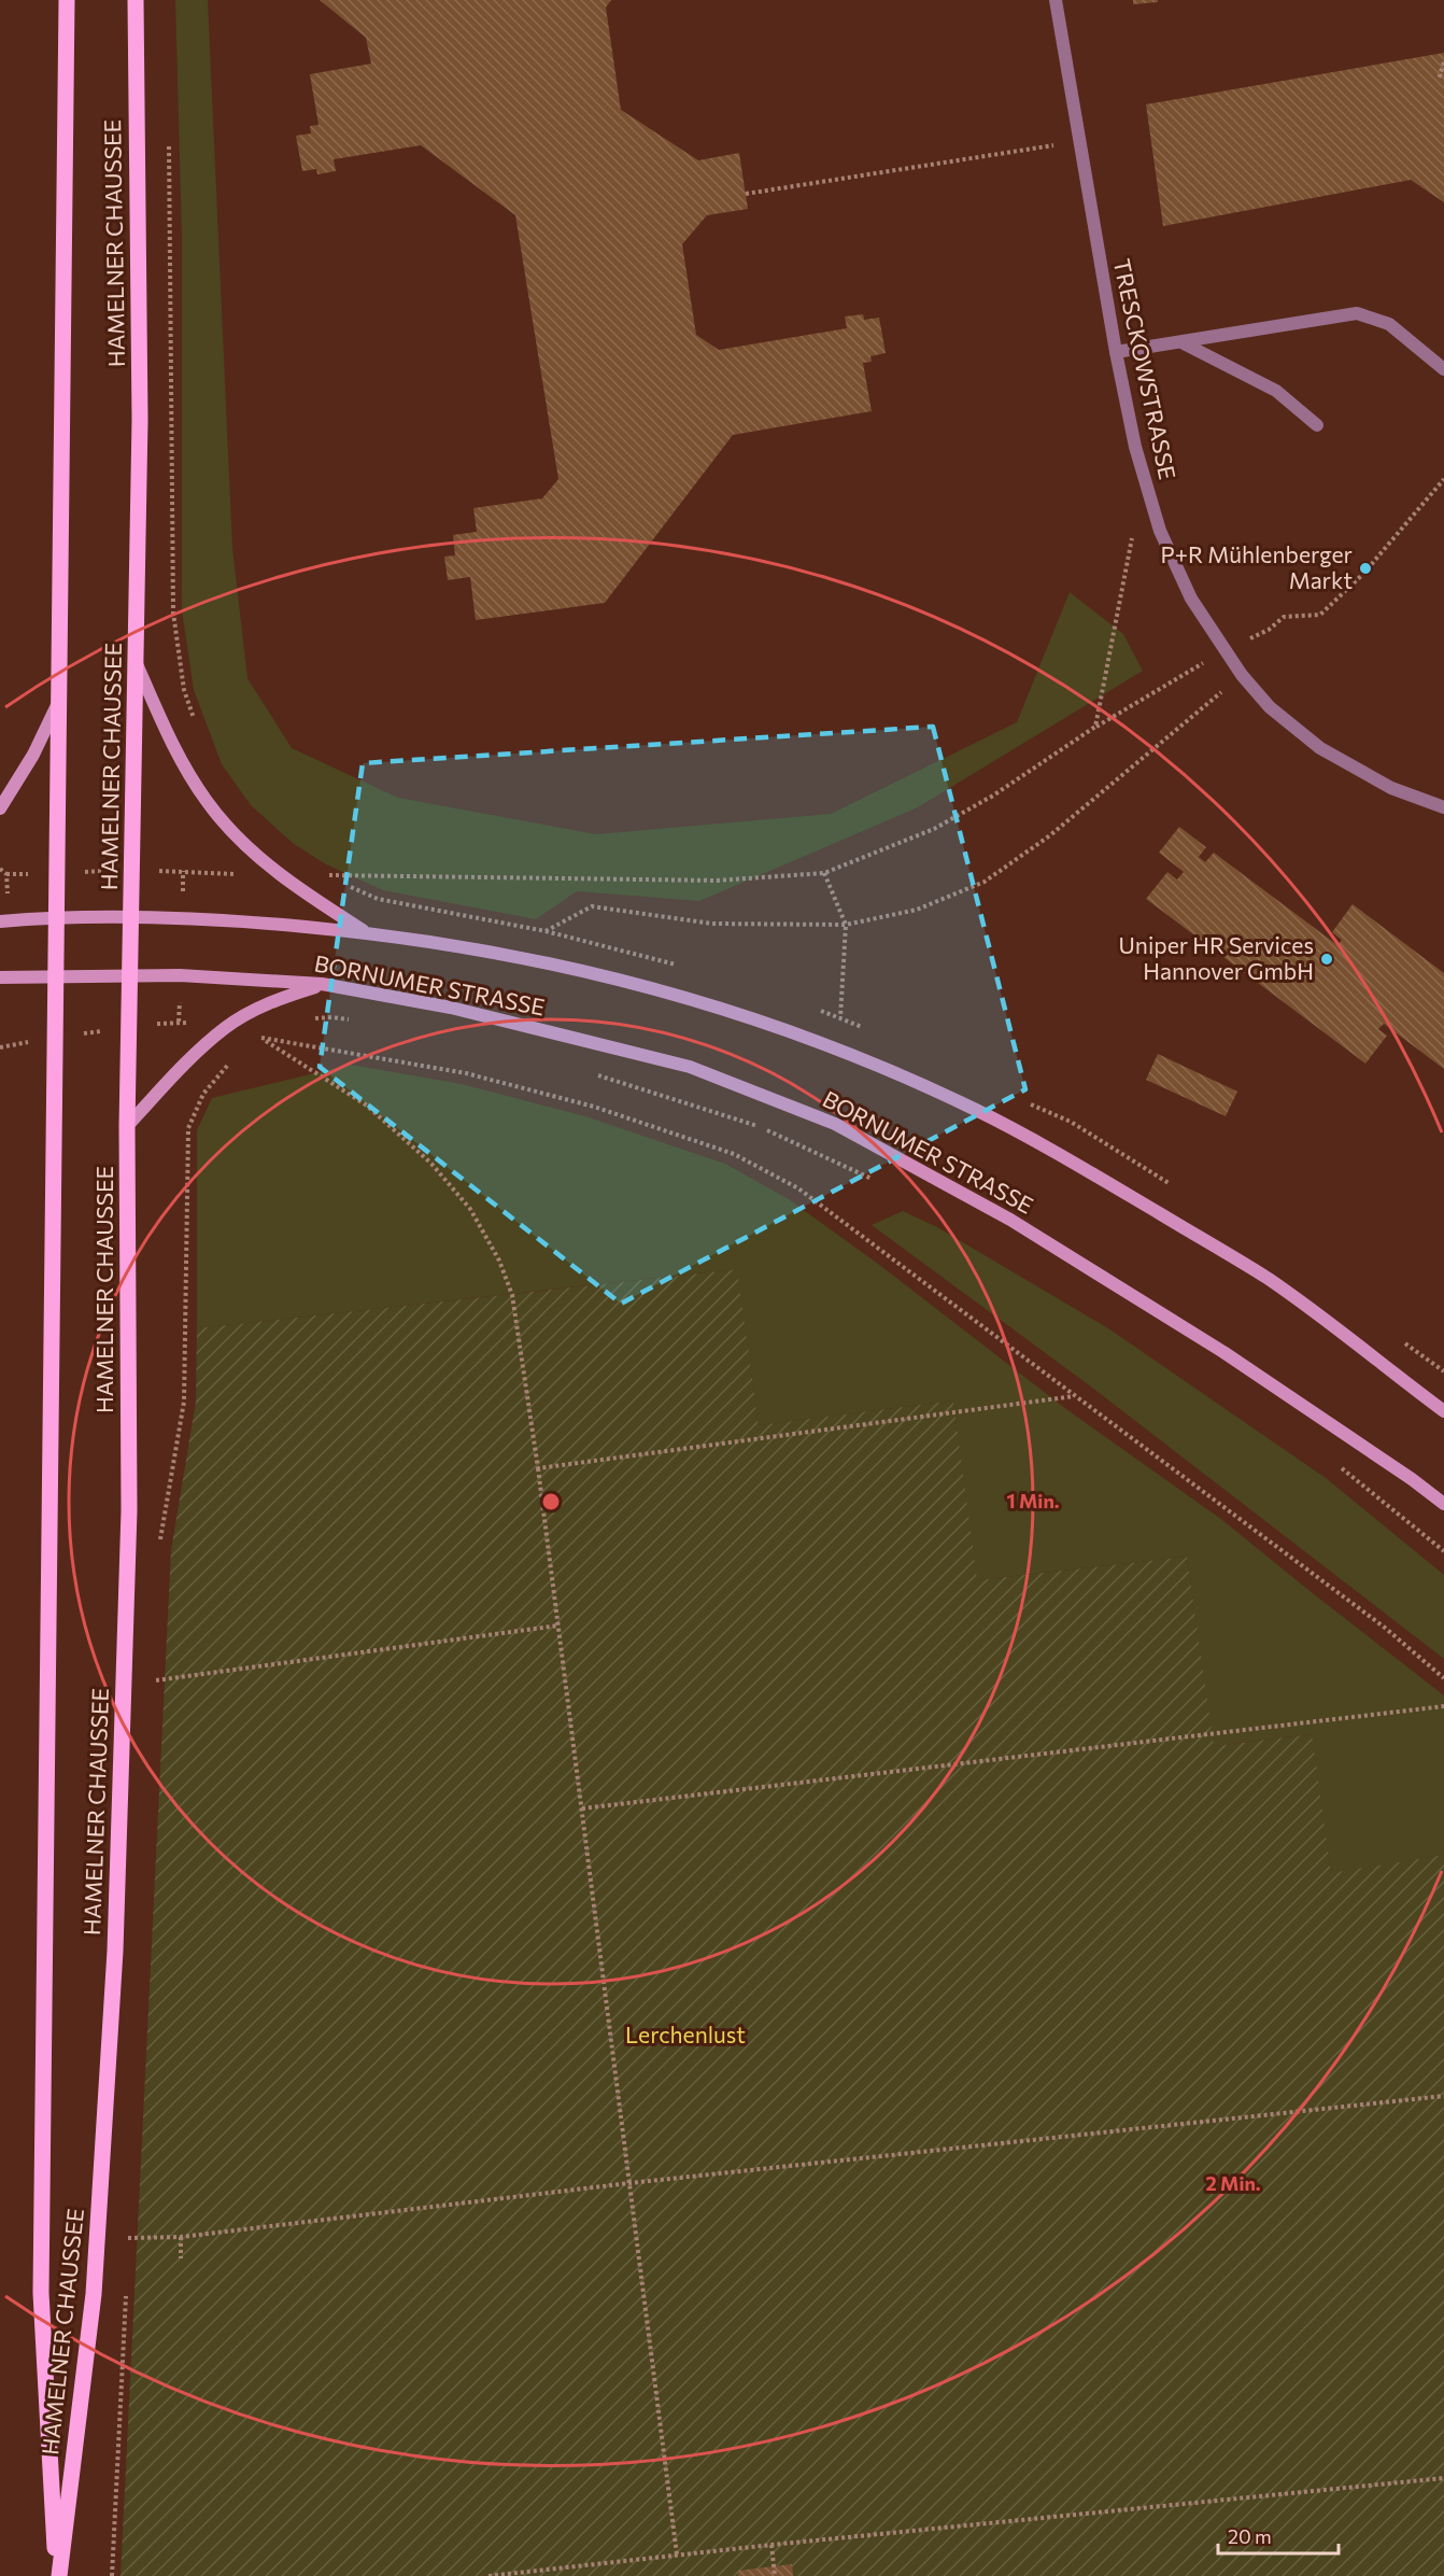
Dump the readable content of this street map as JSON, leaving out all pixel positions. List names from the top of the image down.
{
  "streets": {
    "main road": ["HAMELNER CHAUSSEE", "BORNUMER STRASSE"],
    "street": ["TRESCKOWSTRASSE"]
  },
  "crossings": [
    ["HAMELNER CHAUSSEE", "BORNUMER STRASSE"]
  ],
  "parks": ["Lerchenlust"],
  "places": ["P+R Mühlenberger Markt", "Uniper HR Services Hannover GmbH"],
  "scale_bar": "20 m",
  "rings": ["1 Min.", "2 Min."]
}
